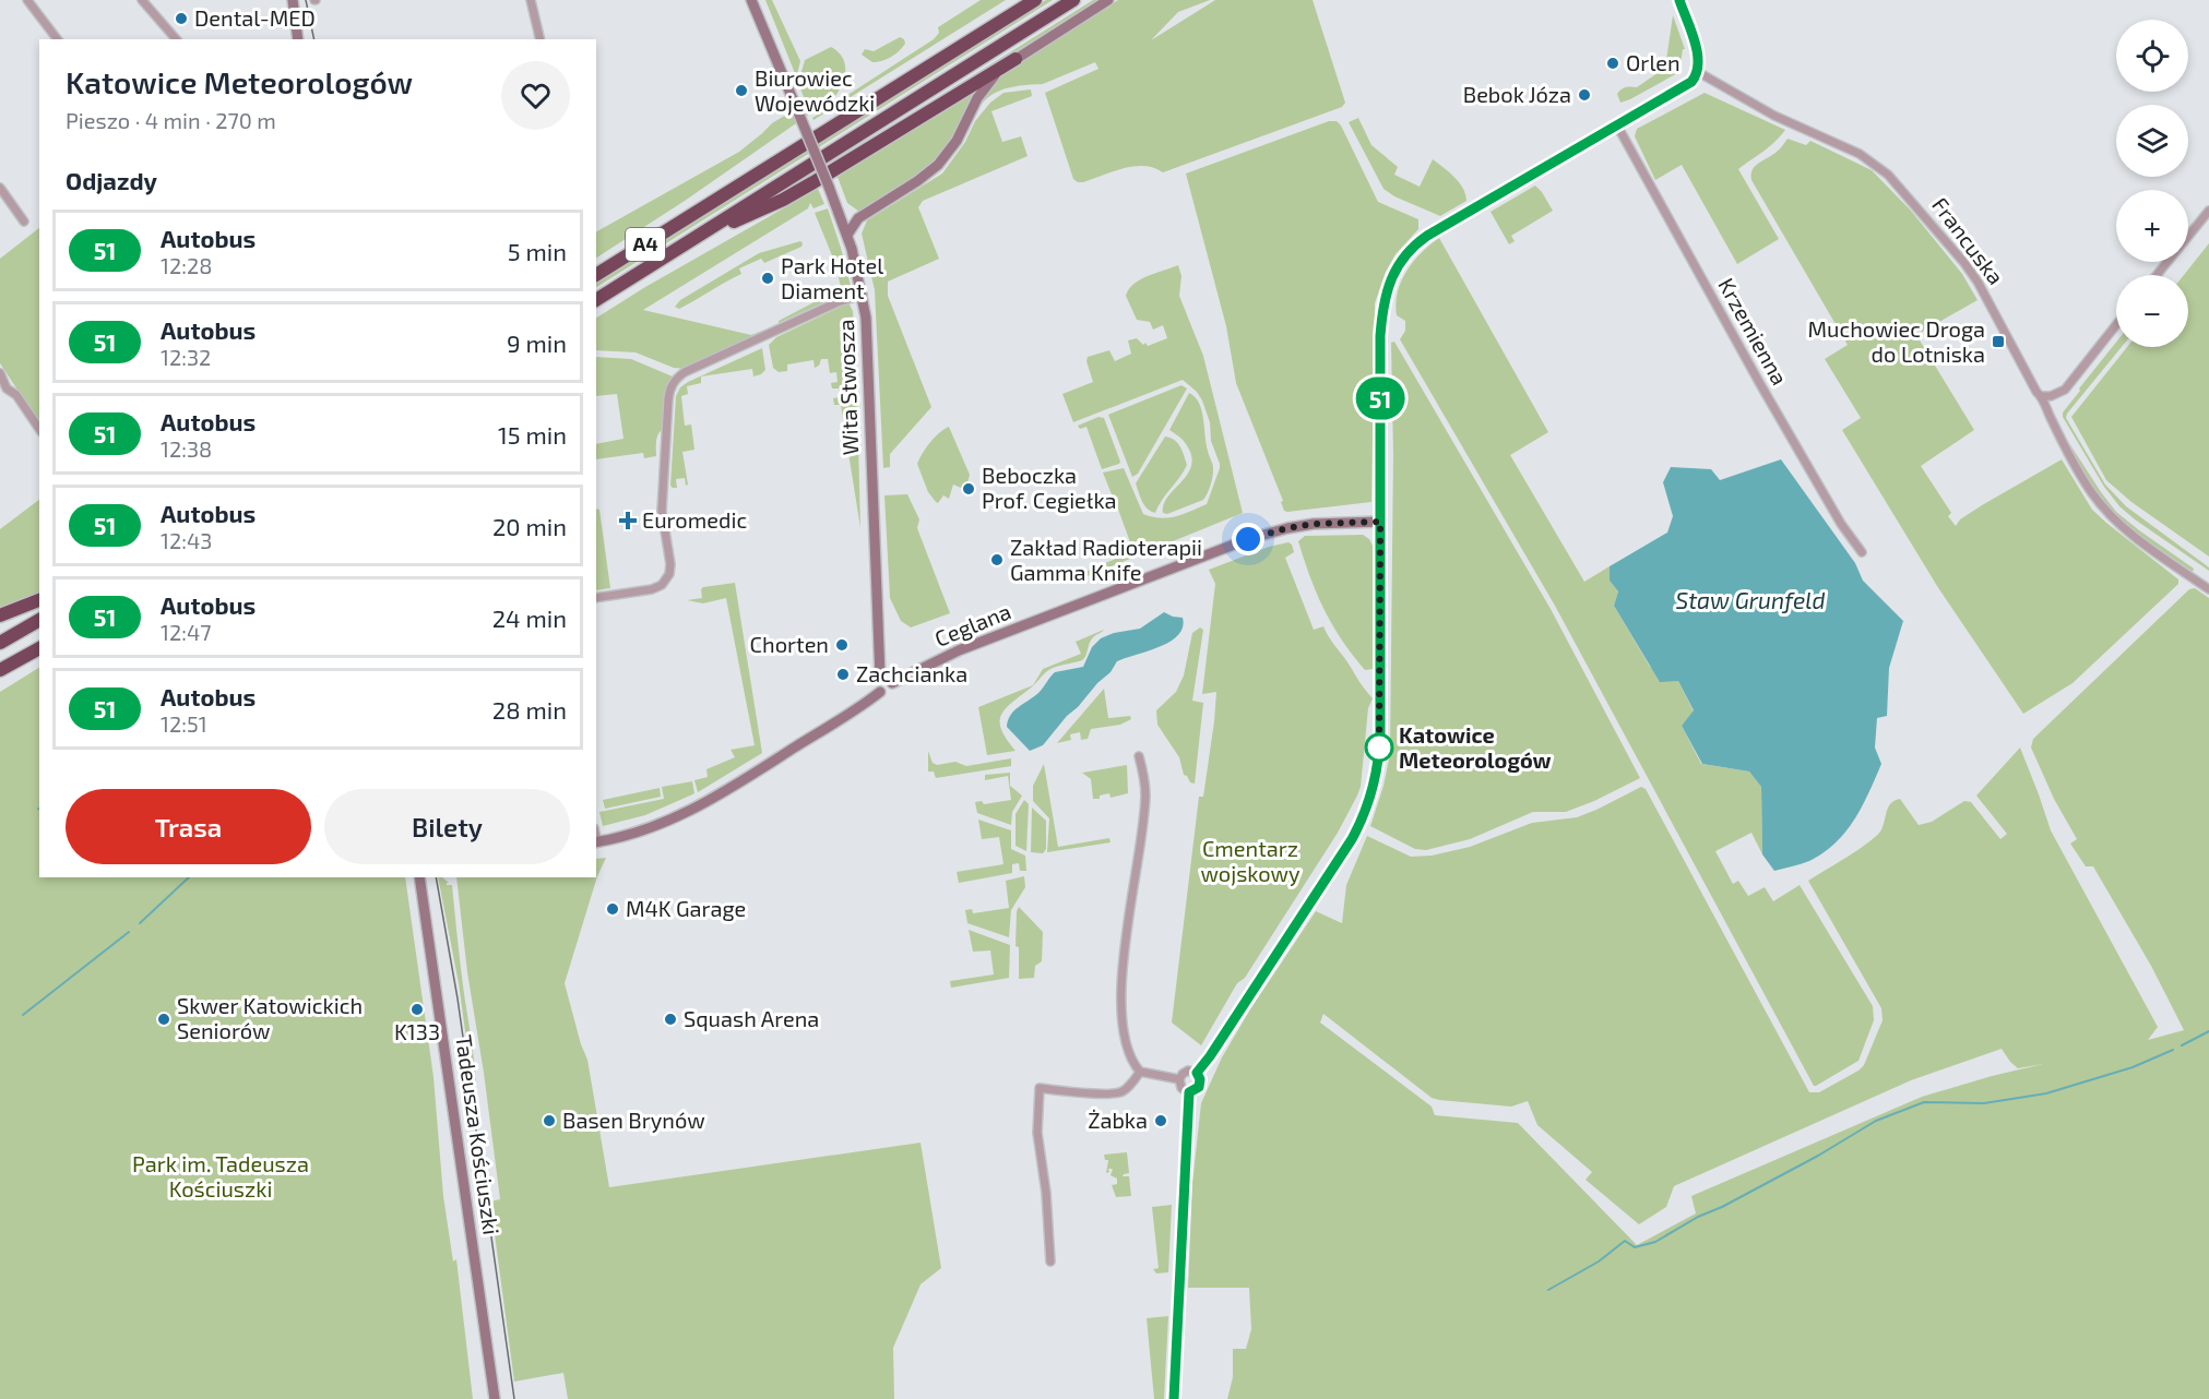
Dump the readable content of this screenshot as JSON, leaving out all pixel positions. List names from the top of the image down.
{
  "streets": {
    "highway": ["A4"],
    "street": [
      "Francuska",
      "Krzemienna",
      "Wita Stwosza",
      "Ceglana",
      "Tadeusza Kościuszki"
    ]
  },
  "crossings": [
    ["Wita Stwosza", "Ceglana"]
  ],
  "water": ["Staw Grunfeld"],
  "parks": ["Cmentarz wojskowy", "Park im. Tadeusza Kościuszki"],
  "places": {
    "other": [
      "Dental-MED",
      "Orlen",
      "Biurowiec Wojewódzki",
      "Bebok Józa",
      "Park Hotel Diament",
      "Beboczka Prof. Cegiełka",
      "Zakład Radioterapii Gamma Knife",
      "Chorten",
      "Zachcianka",
      "Katowice Meteorologów",
      "M4K Garage",
      "K133",
      "Skwer Katowickich Seniorów",
      "Squash Arena",
      "Basen Brynów",
      "Żabka"
    ],
    "transit": ["Muchowiec Droga do Lotniska"],
    "health": ["Euromedic"]
  },
  "lines": ["bus line 51"],
  "page": {
    "on_map": "51",
    "map_buttons": ["+", "−"],
    "heading": [
      ["Katowice Meteorologów", "Pieszo · 4 min · 270 m"],
      "Odjazdy"
    ],
    "list": [
      {
        "mark": "51",
        "name": "Autobus",
        "note": "12:28",
        "value": "5 min"
      },
      {
        "mark": "51",
        "name": "Autobus",
        "note": "12:32",
        "value": "9 min"
      },
      {
        "mark": "51",
        "name": "Autobus",
        "note": "12:38",
        "value": "15 min"
      },
      {
        "mark": "51",
        "name": "Autobus",
        "note": "12:43",
        "value": "20 min"
      },
      {
        "mark": "51",
        "name": "Autobus",
        "note": "12:47",
        "value": "24 min"
      },
      {
        "mark": "51",
        "name": "Autobus",
        "note": "12:51",
        "value": "28 min"
      }
    ],
    "buttons": ["Trasa", "Bilety"]
  }
}
